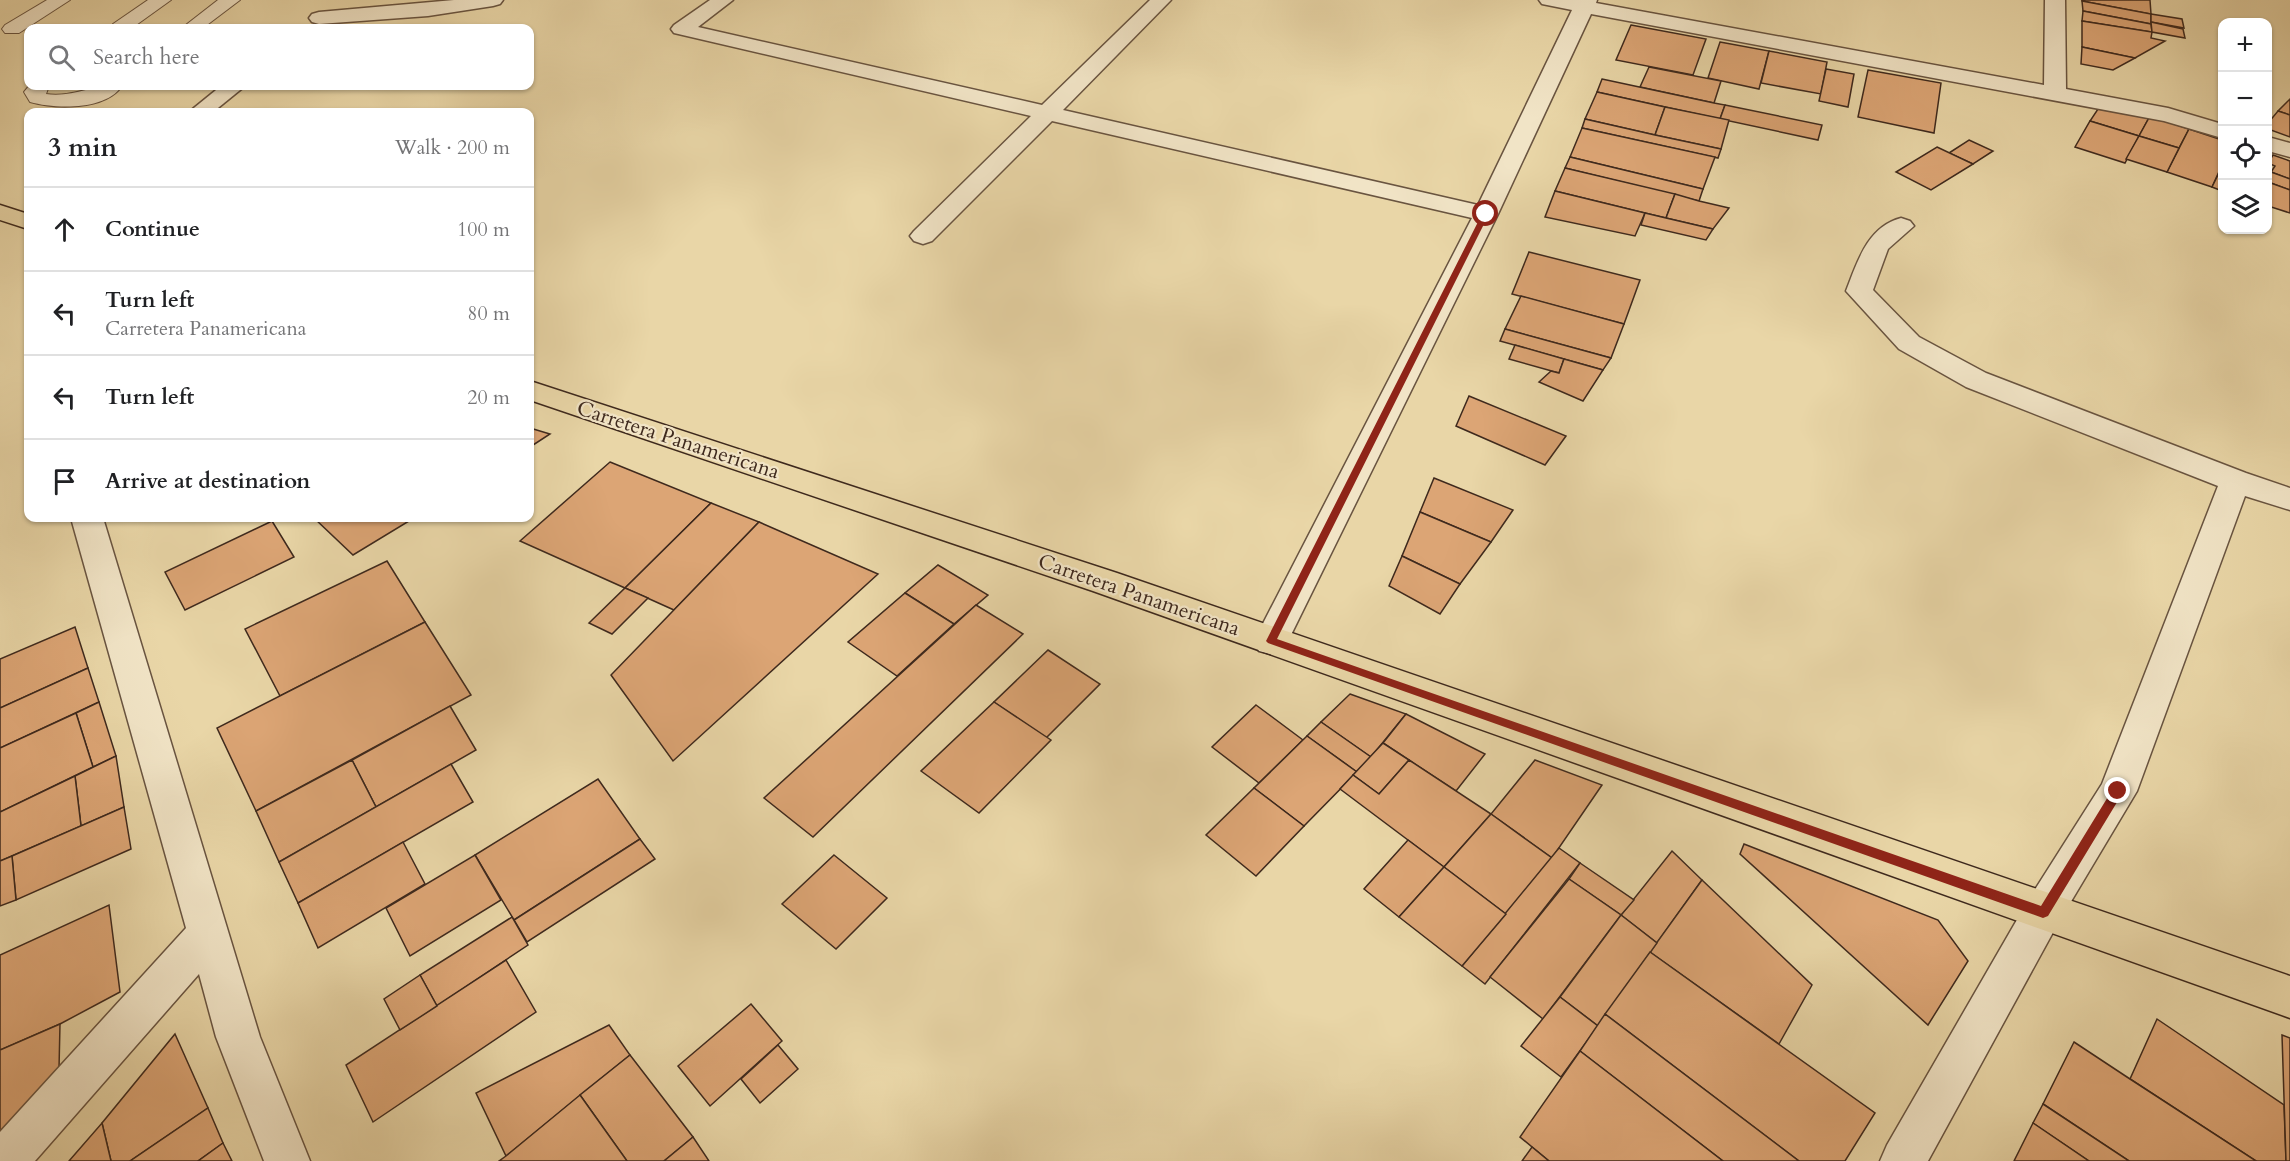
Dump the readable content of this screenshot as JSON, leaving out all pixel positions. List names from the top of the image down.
{
  "streets": {
    "main road": ["Carretera Panamericana"]
  },
  "page": {
    "map_buttons": ["+", "−"],
    "search": "Search here",
    "heading": ["3 min", "Walk · 200 m"],
    "list": [
      ["Continue", "100 m"],
      ["Turn left", "Carretera Panamericana", "80 m"],
      ["Turn left", "20 m"],
      "Arrive at destination"
    ]
  }
}
